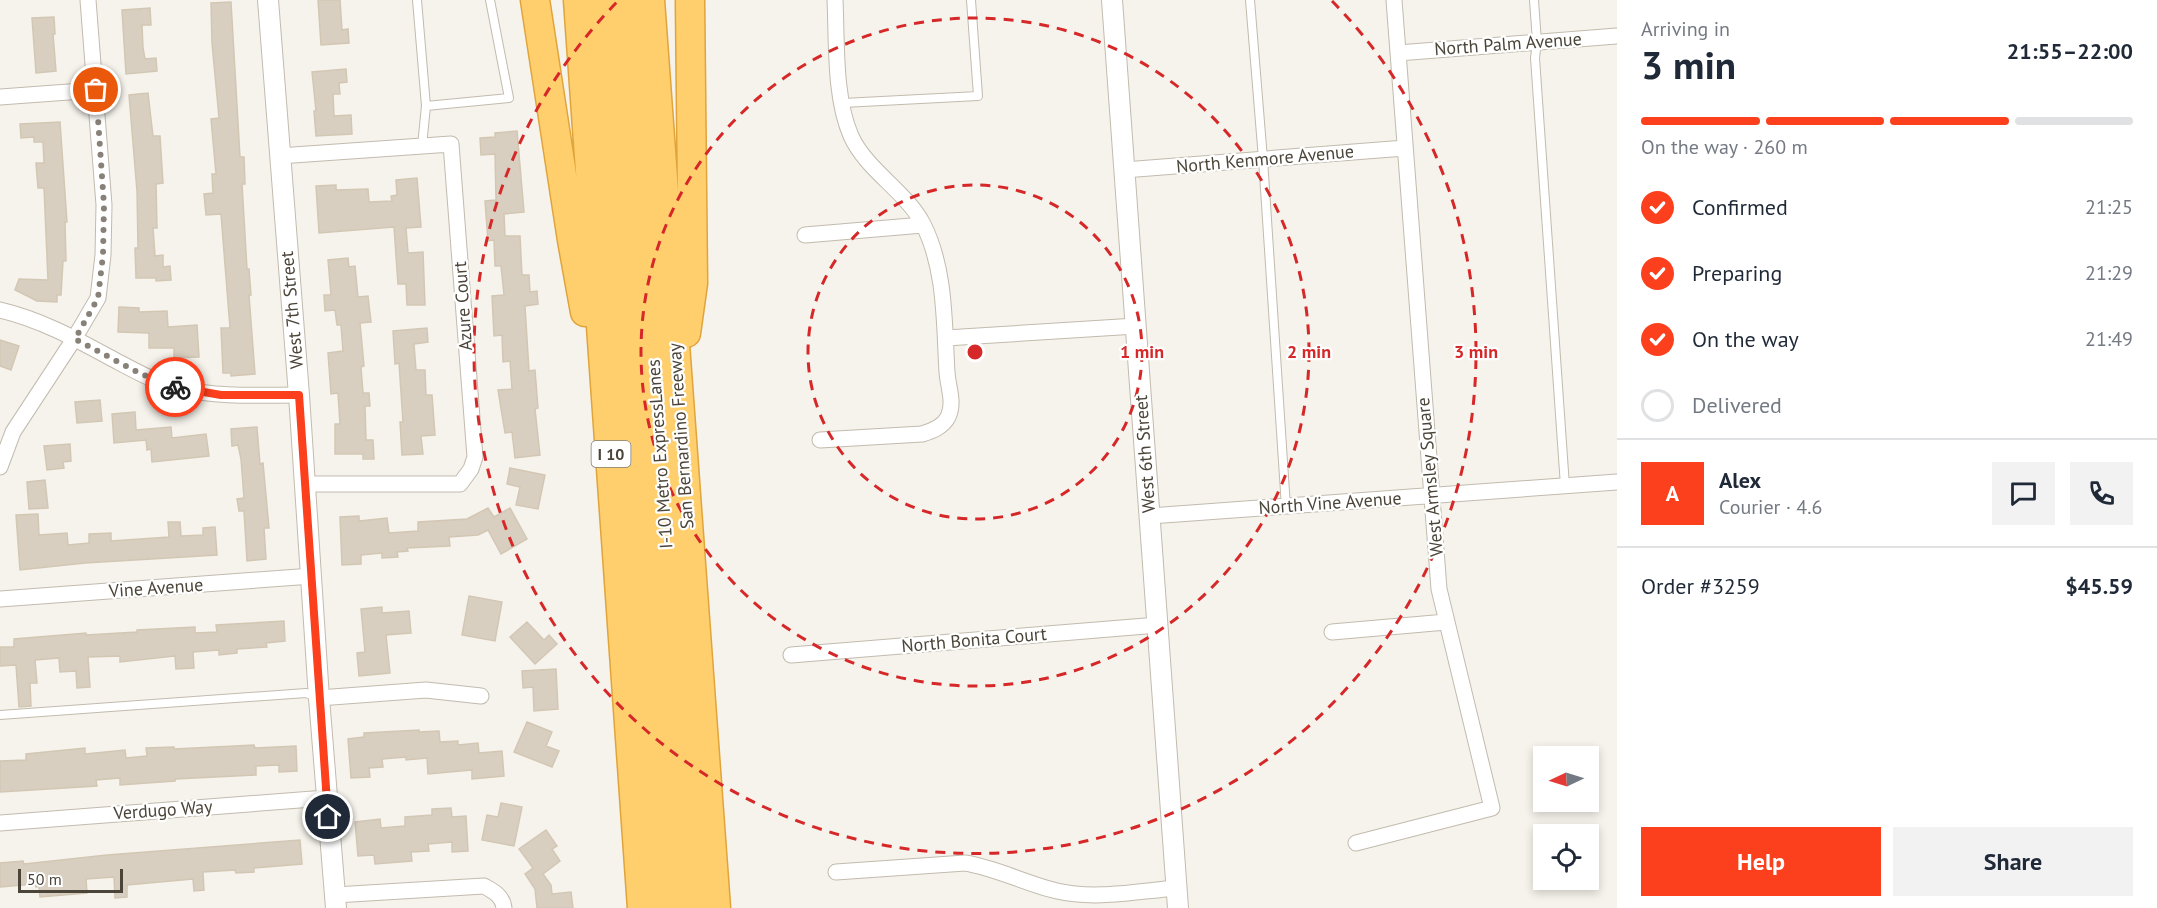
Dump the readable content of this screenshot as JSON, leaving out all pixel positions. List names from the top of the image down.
{
  "streets": {
    "highway": ["San Bernardino Freeway", "I 10", "I-10 Metro ExpressLanes"],
    "street": [
      "North Palm Avenue",
      "North Kenmore Avenue",
      "Azure Court",
      "West 7th Street",
      "West 6th Street",
      "West Armsley Square",
      "North Vine Avenue",
      "Vine Avenue",
      "North Bonita Court",
      "Verdugo Way"
    ]
  },
  "crossings": [
    ["North Palm Avenue", "West Armsley Square"],
    ["North Kenmore Avenue", "West 6th Street"],
    ["North Kenmore Avenue", "West Armsley Square"],
    ["Azure Court", "West 7th Street"],
    ["West 7th Street", "Vine Avenue"],
    ["West 7th Street", "Verdugo Way"],
    ["West 6th Street", "North Vine Avenue"],
    ["West 6th Street", "North Bonita Court"],
    ["West Armsley Square", "North Vine Avenue"]
  ],
  "scale_bar": "50 m",
  "north": "left",
  "page": {
    "heading": ["3 min", "Arriving in", "21:55–22:00"],
    "panel": [
      "Alex",
      "Courier · 4.6",
      "Order #3259",
      "$45.59"
    ],
    "bar": "On the way · 260 m",
    "list": [
      ["Confirmed", "21:25"],
      ["Preparing", "21:29"],
      ["On the way", "21:49"],
      "Delivered"
    ],
    "round": "A",
    "buttons": ["Help", "Share"],
    "scale": "50 m"
  },
  "rings": ["1 min", "2 min", "3 min"]
}
